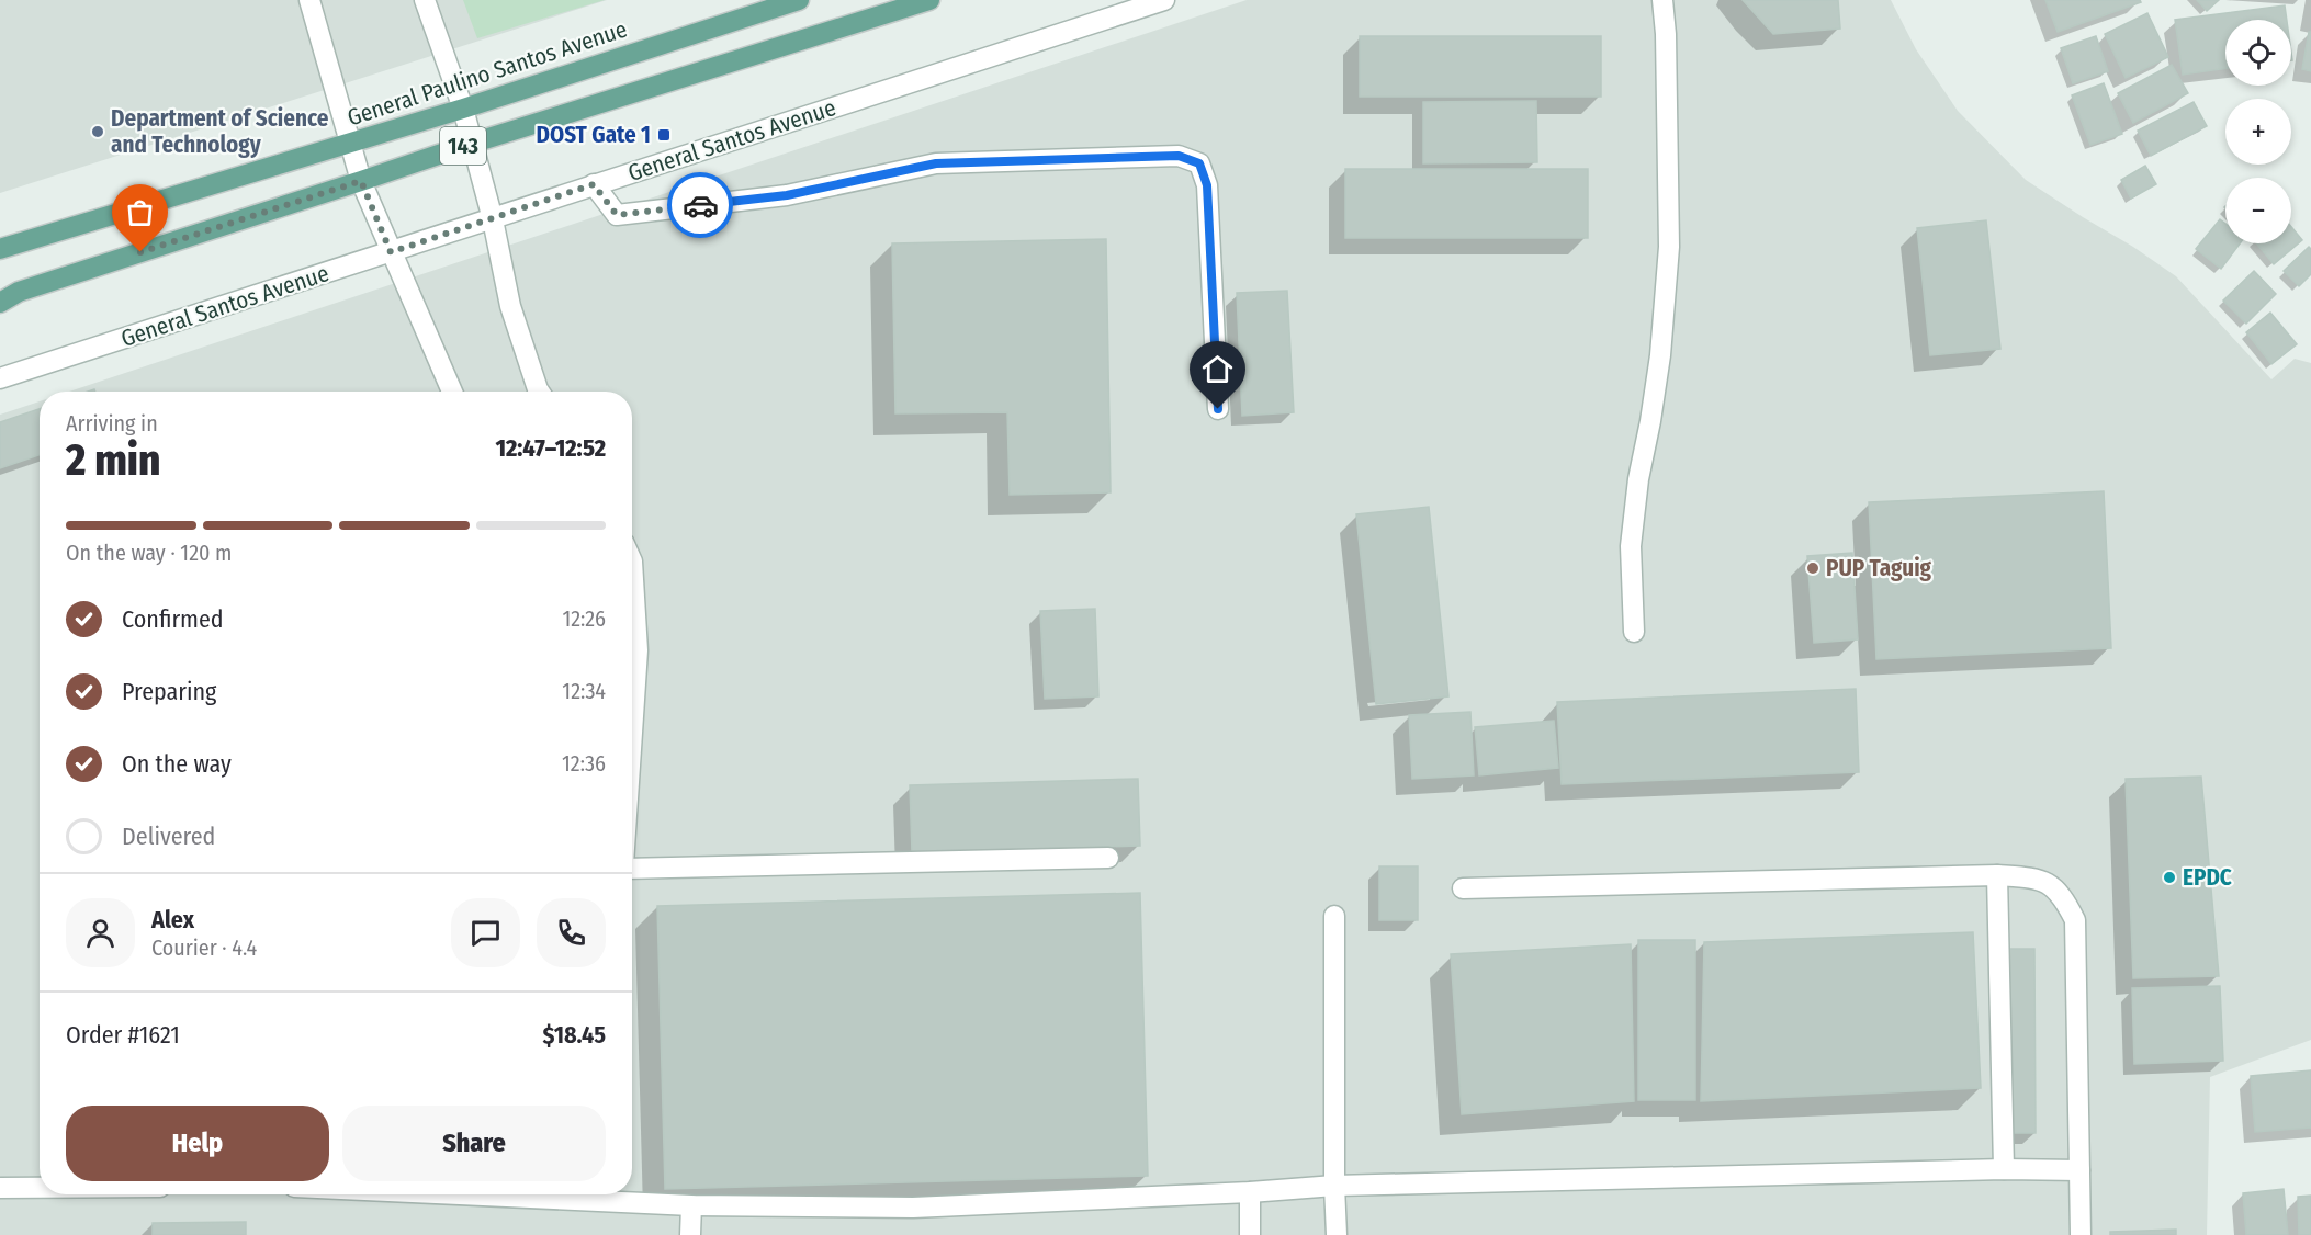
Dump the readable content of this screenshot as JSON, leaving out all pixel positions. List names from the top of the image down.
{
  "streets": {
    "main road": ["General Paulino Santos Avenue", "143"],
    "street": ["General Santos Avenue"]
  },
  "places": {
    "other": ["Department of Science and Technology", "PUP Taguig", "EPDC"],
    "transit": ["DOST Gate 1"]
  },
  "page": {
    "map_buttons": ["+", "−"],
    "heading": ["2 min", "Arriving in", "12:47–12:52"],
    "panel": [
      "Alex",
      "Courier · 4.4",
      "Order #1621",
      "$18.45"
    ],
    "bar": "On the way · 120 m",
    "list": [
      ["Confirmed", "12:26"],
      ["Preparing", "12:34"],
      ["On the way", "12:36"],
      "Delivered"
    ],
    "buttons": ["Help", "Share"]
  }
}
